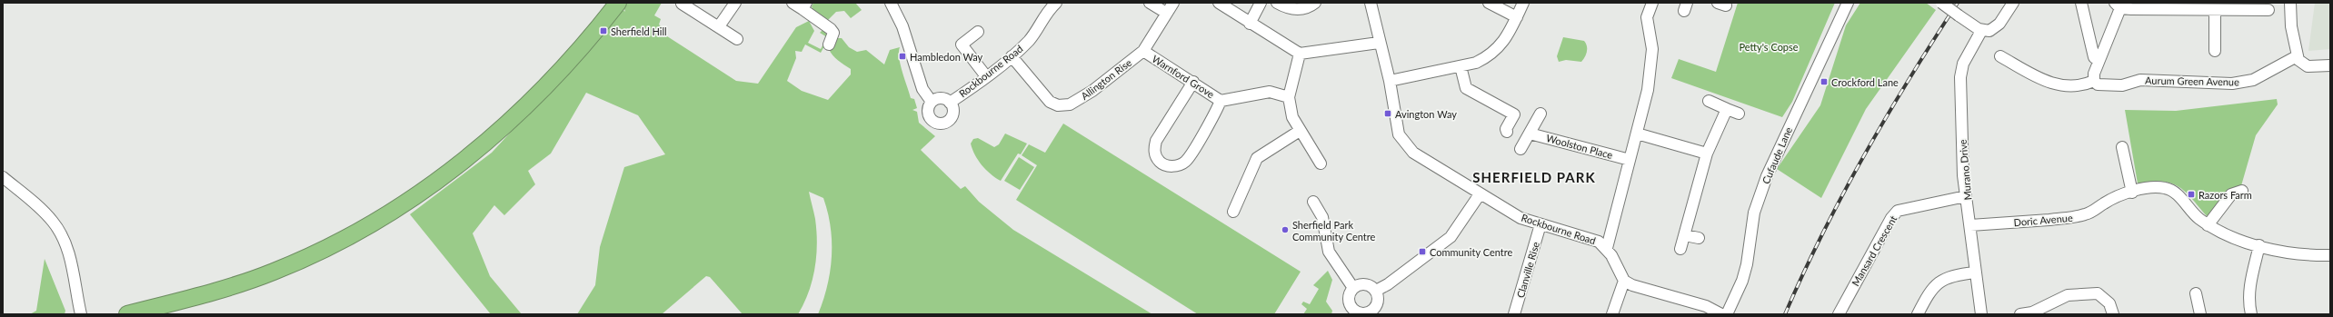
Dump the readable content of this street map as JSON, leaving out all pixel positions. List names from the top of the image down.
{
  "streets": {
    "street": [
      "Rockbourne Road",
      "Warnford Grove",
      "Allington Rise",
      "Aurum Green Avenue",
      "Woolston Place",
      "Cufaude Lane",
      "Murano Drive",
      "Doric Avenue",
      "Mansard Crescent",
      "Clanville Rise"
    ]
  },
  "crossings": [
    ["Rockbourne Road", "Allington Rise"],
    ["Rockbourne Road", "Clanville Rise"],
    ["Warnford Grove", "Allington Rise"],
    ["Murano Drive", "Doric Avenue"],
    ["Murano Drive", "Mansard Crescent"]
  ],
  "districts": ["SHERFIELD PARK"],
  "parks": ["Petty's Copse"],
  "places": {
    "transit": [
      "Sherfield Hill",
      "Hambledon Way",
      "Crockford Lane",
      "Avington Way",
      "Razors Farm",
      "Community Centre"
    ],
    "other": ["Sherfield Park Community Centre"]
  }
}
